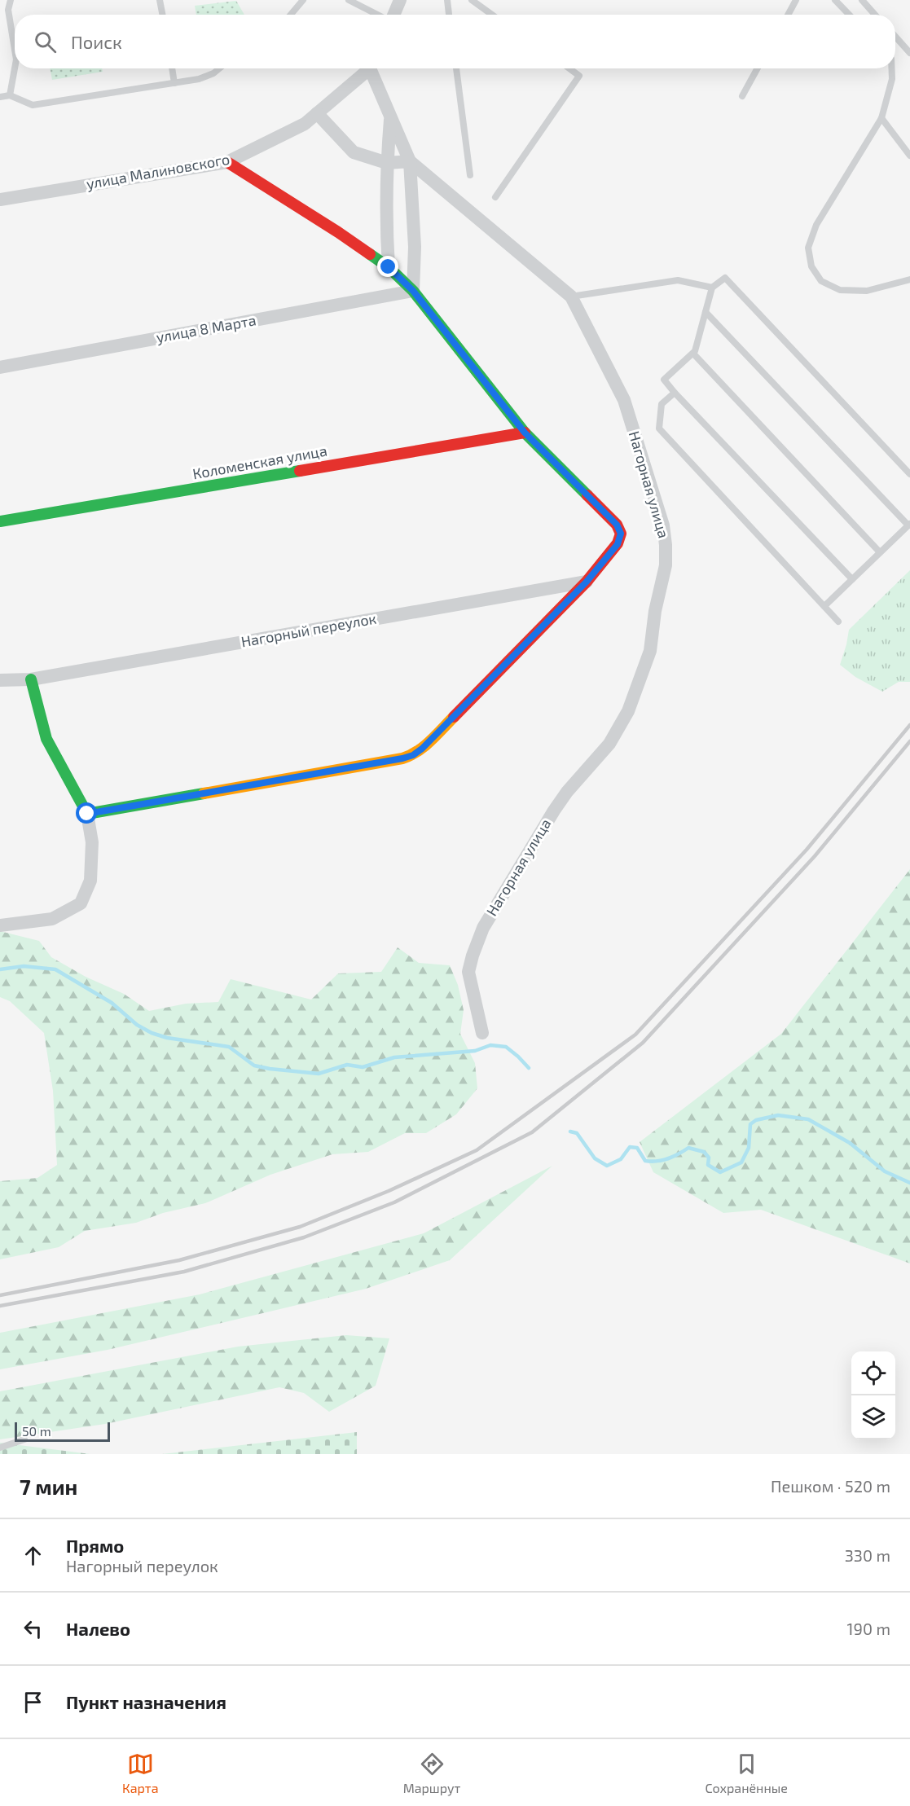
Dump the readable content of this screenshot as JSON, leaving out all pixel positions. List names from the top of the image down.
{
  "streets": {
    "street": [
      "улица Малиновского",
      "улица 8 Марта",
      "Коломенская улица",
      "Нагорная улица",
      "Нагорный переулок"
    ]
  },
  "scale_bar": "50 m",
  "page": {
    "search": "Поиск",
    "scale": "50 m",
    "heading": ["7 мин", "Пешком · 520 m"],
    "list": [
      ["Прямо", "Нагорный переулок", "330 m"],
      ["Налево", "190 m"],
      "Пункт назначения"
    ],
    "nav": ["Карта", "Маршрут", "Сохранённые"]
  }
}
